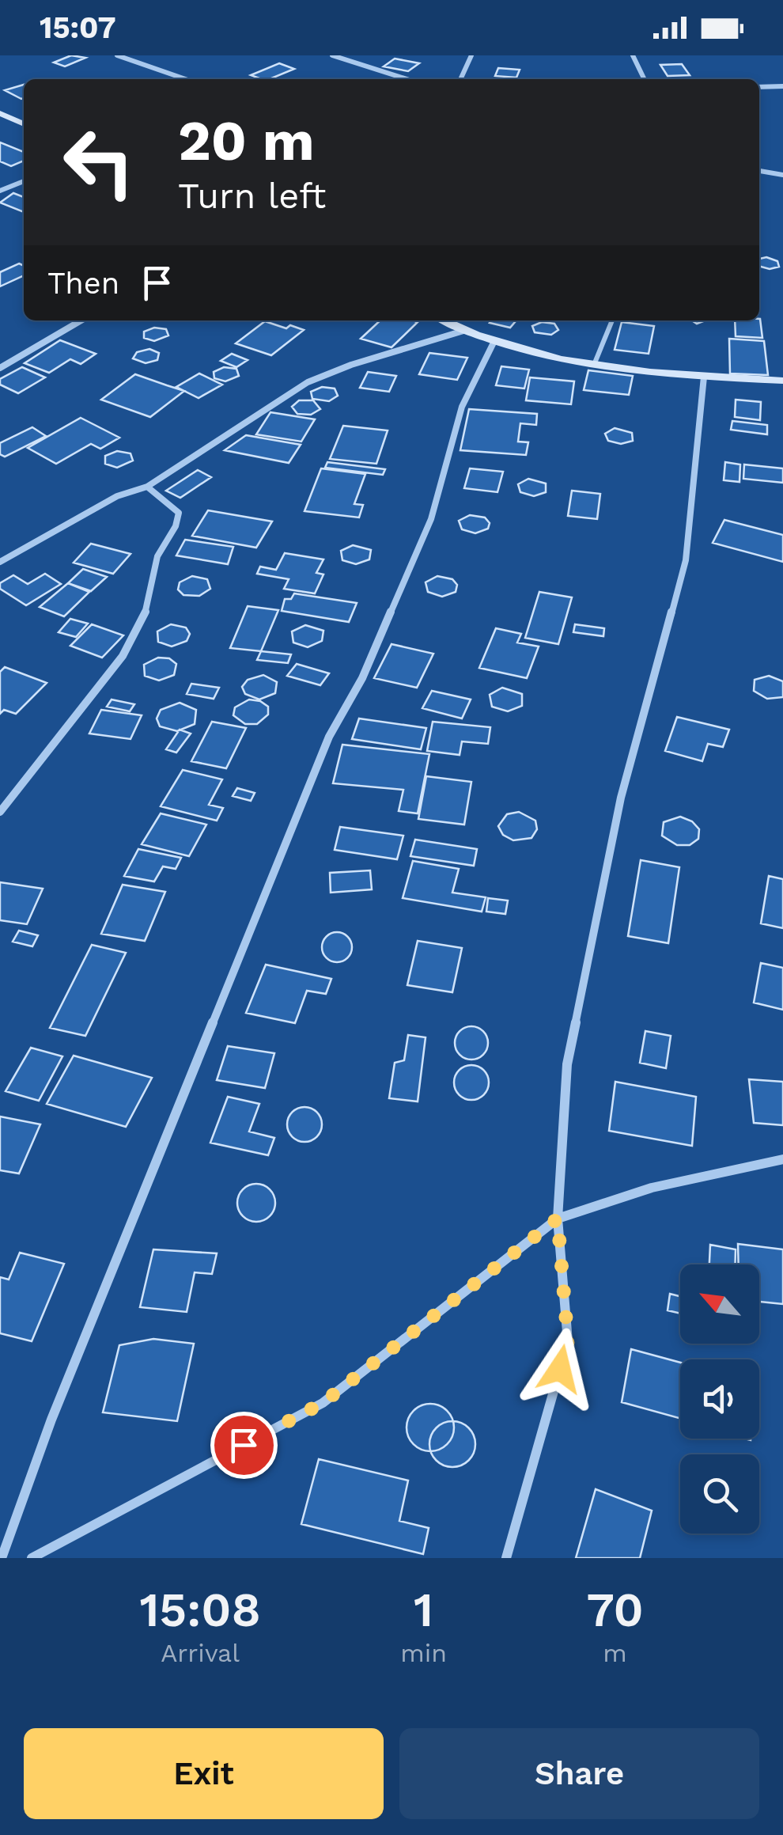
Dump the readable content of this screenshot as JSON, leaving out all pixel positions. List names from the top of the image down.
{
  "north": "top left",
  "page": {
    "status": "15:07",
    "turn": ["20 m", "Turn left"],
    "then": "Then",
    "eta": [
      "15:08",
      "Arrival",
      "1",
      "min",
      "70",
      "m"
    ],
    "buttons": ["Exit", "Share"]
  }
}
